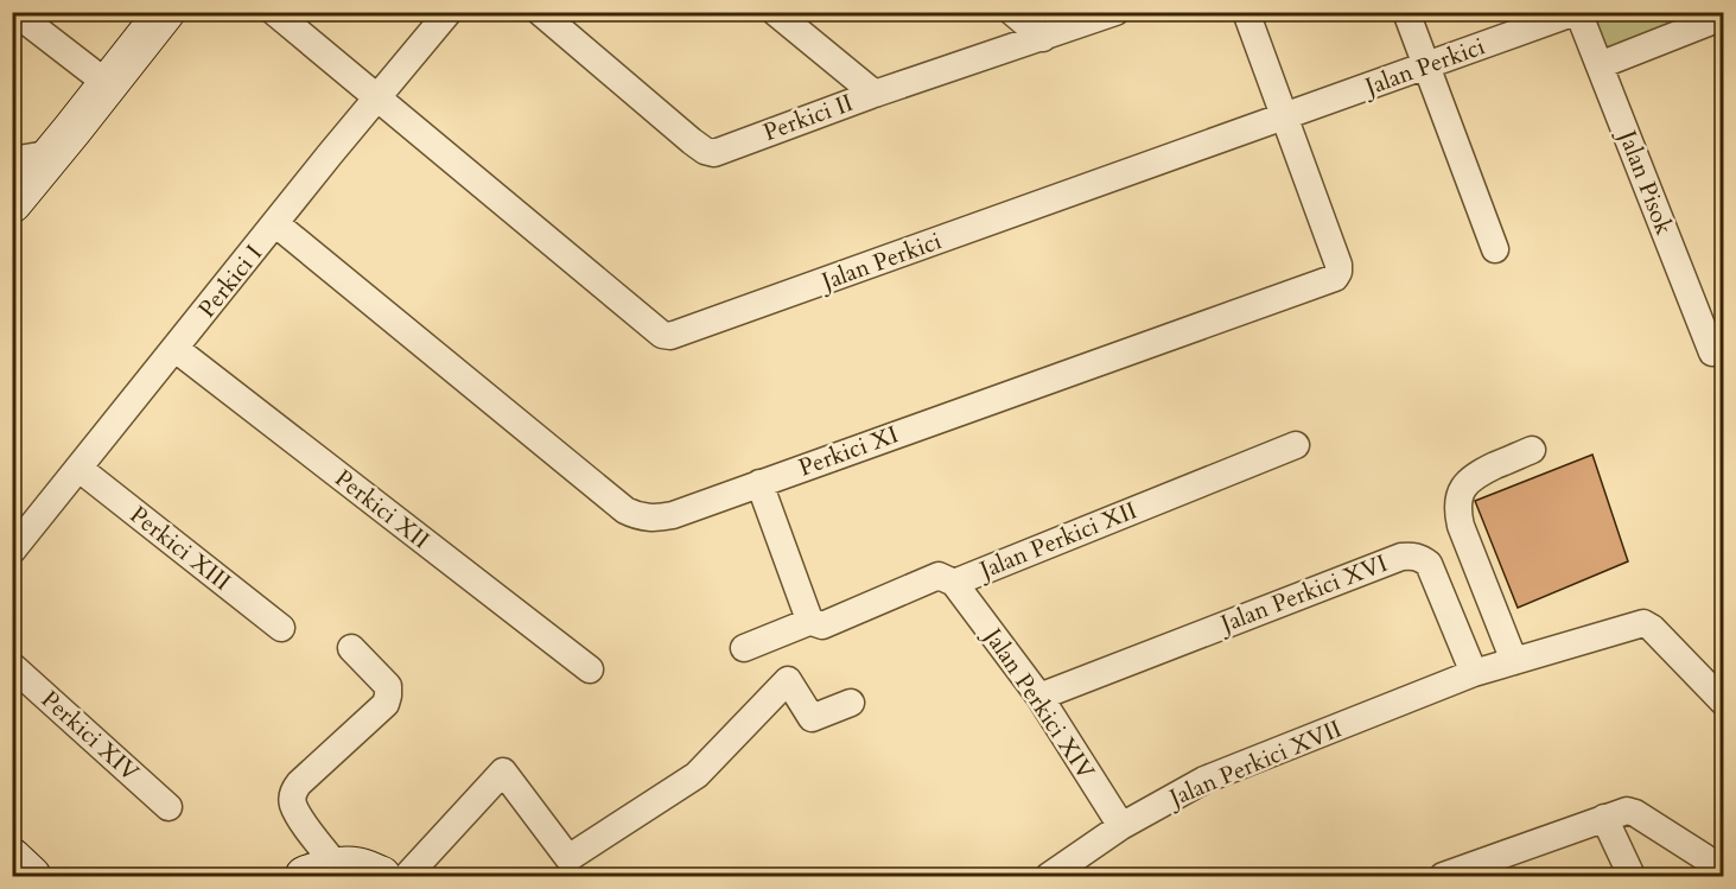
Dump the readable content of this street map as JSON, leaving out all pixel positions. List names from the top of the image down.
{
  "streets": {
    "street": [
      "Jalan Perkici",
      "Perkici II",
      "Jalan Pisok",
      "Perkici I",
      "Perkici XI",
      "Perkici XII",
      "Jalan Perkici XII",
      "Perkici XIII",
      "Jalan Perkici XVI",
      "Jalan Perkici XIV",
      "Perkici XIV",
      "Jalan Perkici XVII"
    ]
  },
  "crossings": [
    ["Jalan Perkici", "Jalan Pisok"],
    ["Jalan Perkici", "Perkici I"],
    ["Jalan Perkici", "Perkici XI"],
    ["Perkici I", "Perkici XI"],
    ["Perkici I", "Perkici XII"],
    ["Perkici I", "Perkici XIII"],
    ["Jalan Perkici XII", "Jalan Perkici XIV"],
    ["Jalan Perkici XVI", "Jalan Perkici XIV"],
    ["Jalan Perkici XVI", "Jalan Perkici XVII"],
    ["Jalan Perkici XIV", "Jalan Perkici XVII"]
  ]
}
